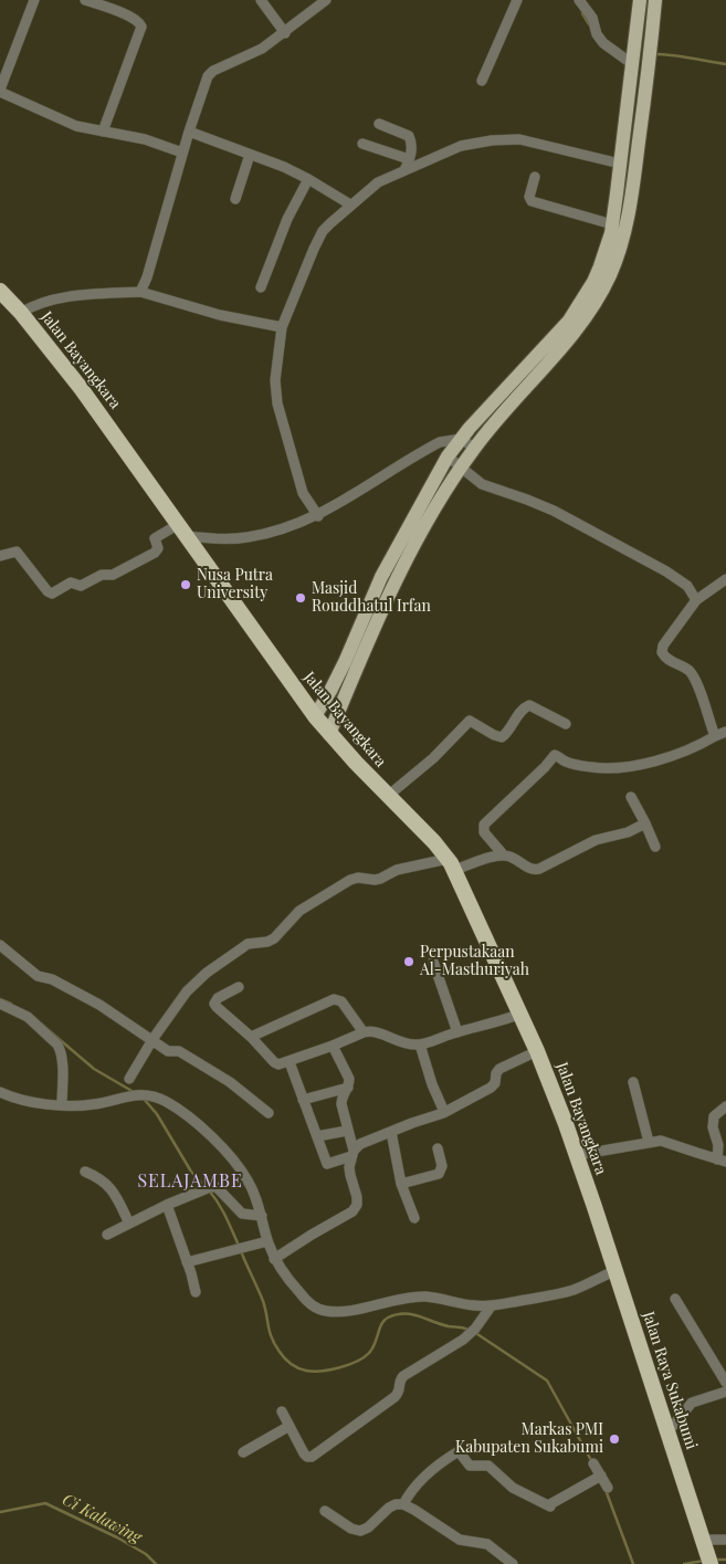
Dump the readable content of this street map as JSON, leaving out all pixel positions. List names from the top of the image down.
{
  "streets": {
    "highway": ["Jalan Bayangkara", "Jalan Raya Sukabumi"]
  },
  "crossings": [
    ["Jalan Bayangkara", "Jalan Raya Sukabumi"]
  ],
  "districts": ["SELAJAMBE"],
  "water": ["Ci Kalawing"],
  "places": [
    "Nusa Putra University",
    "Masjid Rouddhatul Irfan",
    "Perpustakaan Al-Masthuriyah",
    "Markas PMI Kabupaten Sukabumi"
  ]
}
